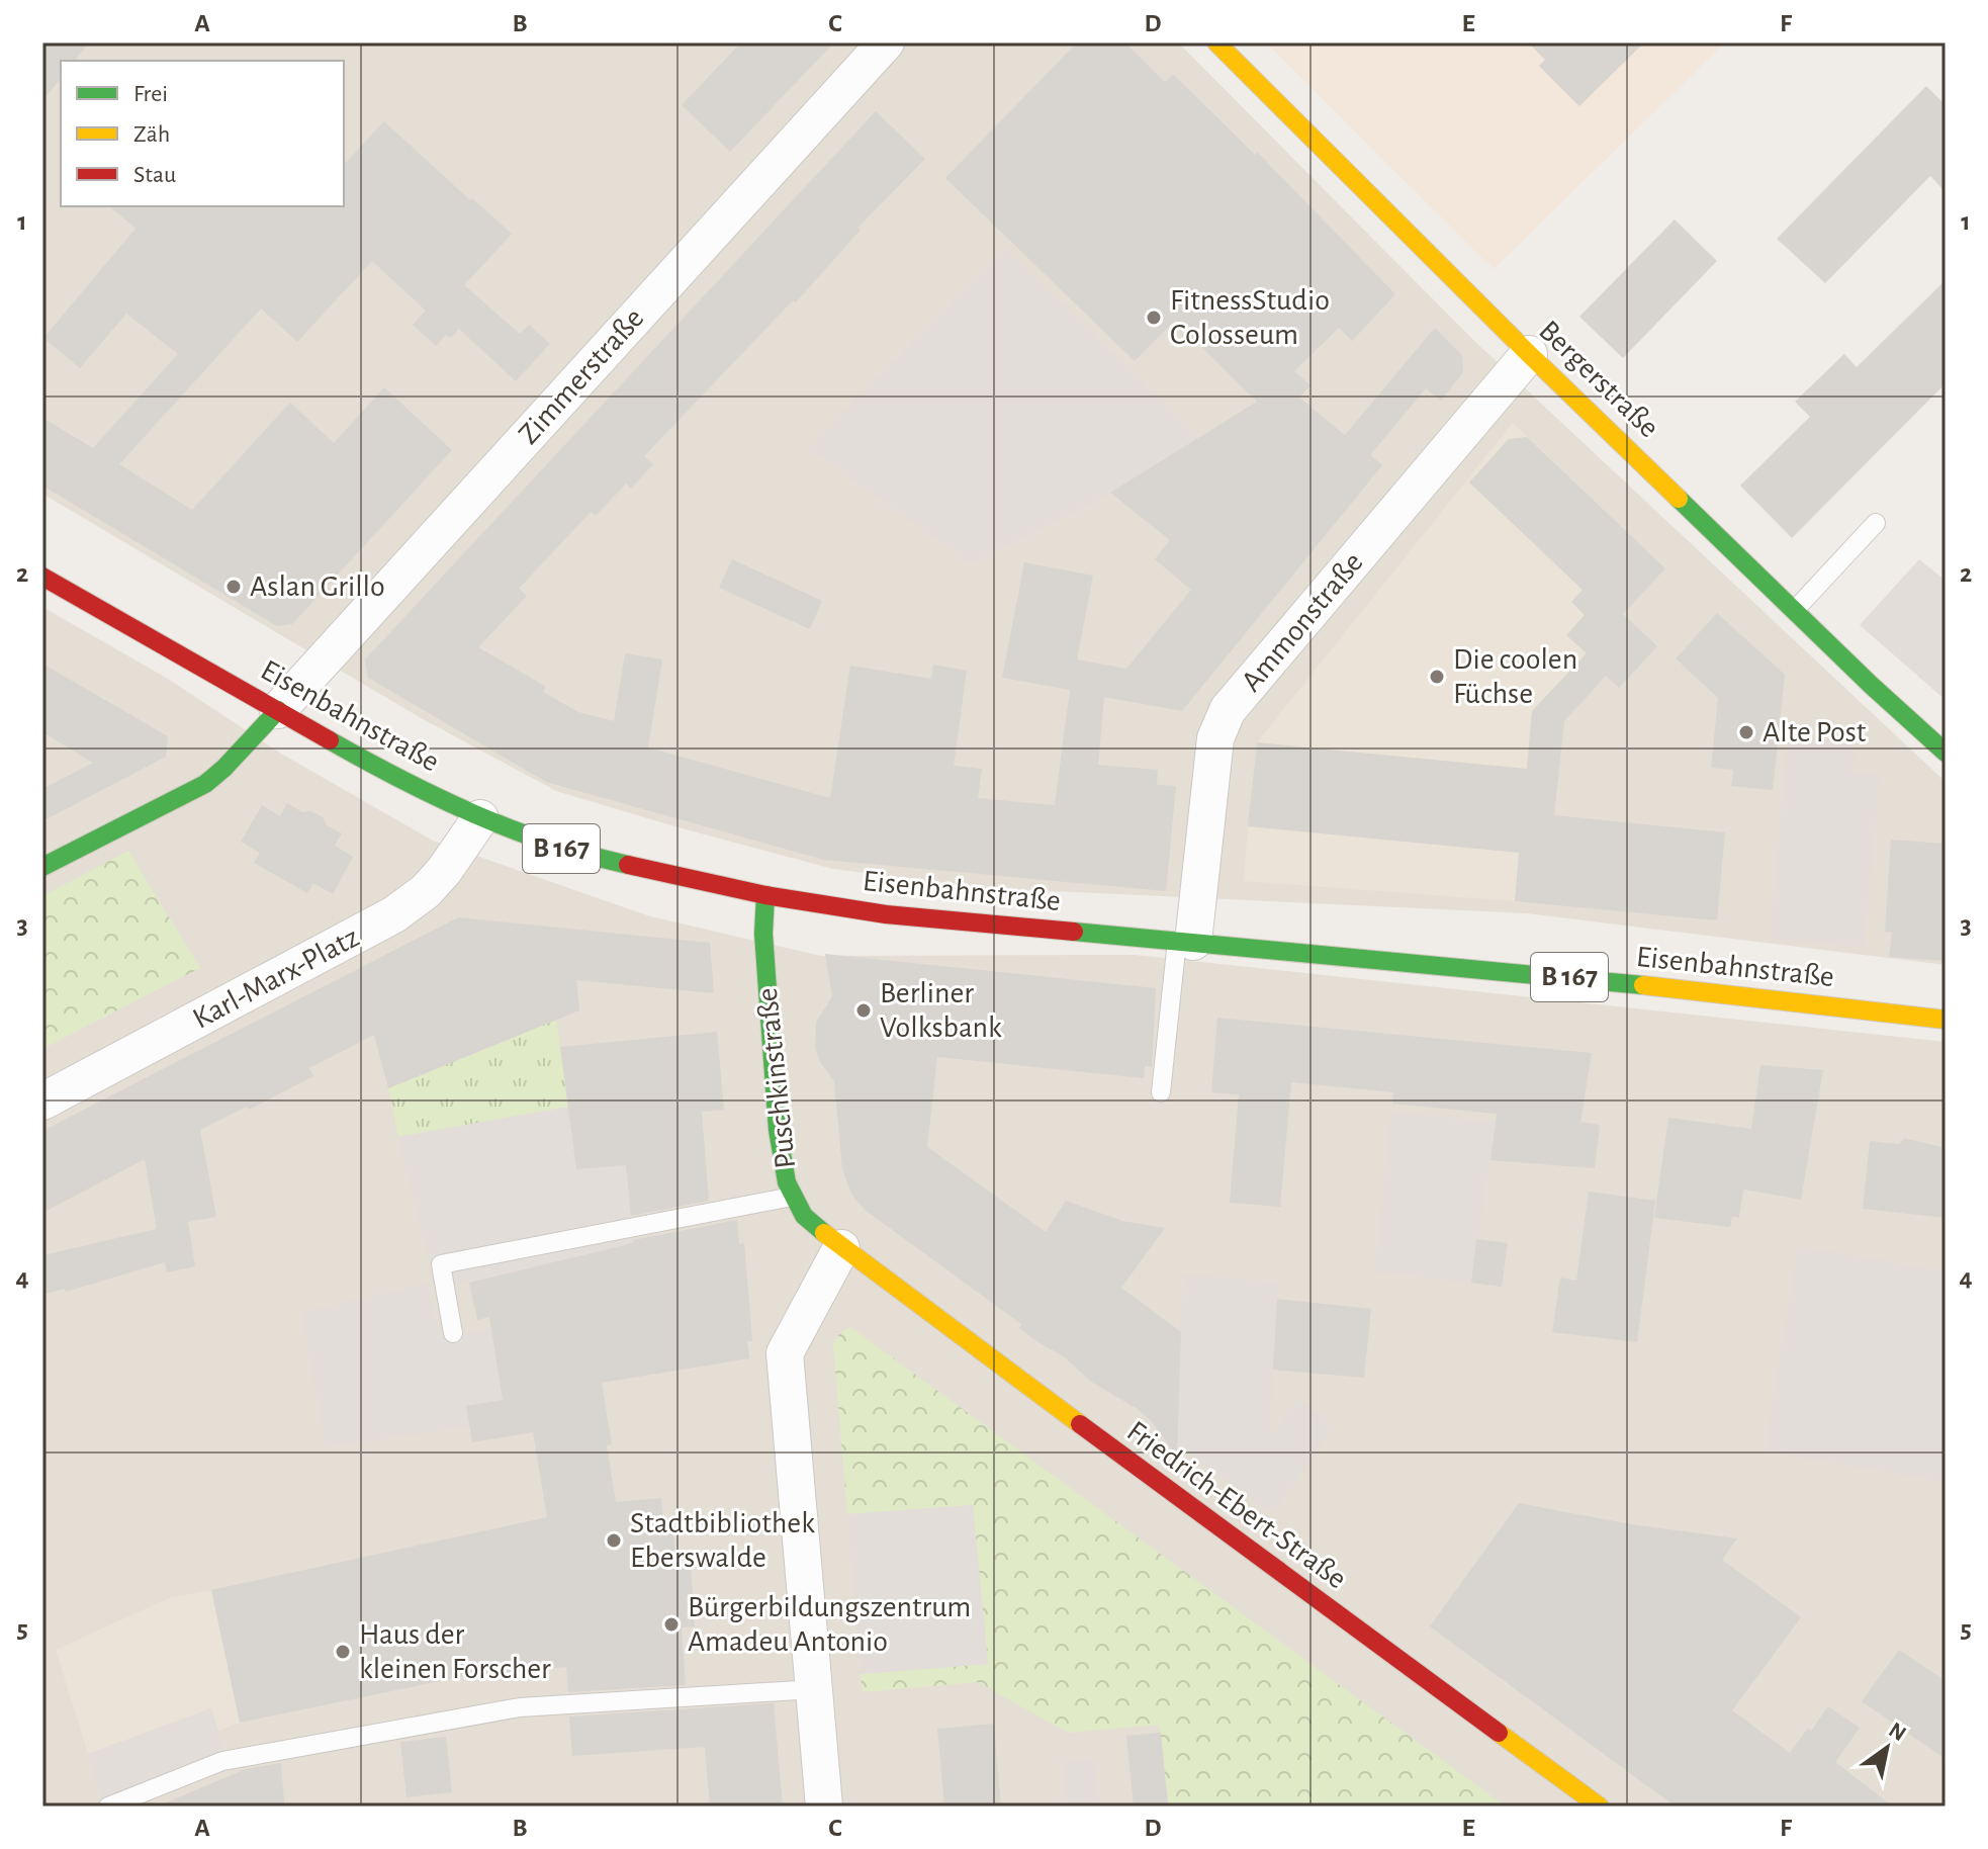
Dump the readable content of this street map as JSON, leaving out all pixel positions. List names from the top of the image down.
{
  "streets": {
    "street": [
      "Zimmerstraße",
      "Bergerstraße",
      "Ammonstraße",
      "Eisenbahnstraße",
      "B 167",
      "Karl-Marx-Platz",
      "Puschkinstraße",
      "Friedrich-Ebert-Straße"
    ]
  },
  "crossings": [
    ["Zimmerstraße", "Eisenbahnstraße"],
    ["Bergerstraße", "Ammonstraße"],
    ["Ammonstraße", "Eisenbahnstraße"],
    ["Eisenbahnstraße", "Karl-Marx-Platz"],
    ["Eisenbahnstraße", "Puschkinstraße"],
    ["Puschkinstraße", "Friedrich-Ebert-Straße"]
  ],
  "places": [
    "FitnessStudio Colosseum",
    "Aslan Grillo",
    "Die coolen Füchse",
    "Alte Post",
    "Berliner Volksbank",
    "Stadtbibliothek Eberswalde",
    "Bürgerbildungszentrum Amadeu Antonio",
    "Haus der kleinen Forscher"
  ],
  "legend": ["Frei", "Zäh", "Stau"],
  "north": "top right",
  "grid": {
    "columns": [
      "A",
      "B",
      "C",
      "D",
      "E",
      "F"
    ],
    "rows": [
      "1",
      "2",
      "3",
      "4",
      "5"
    ]
  }
}
